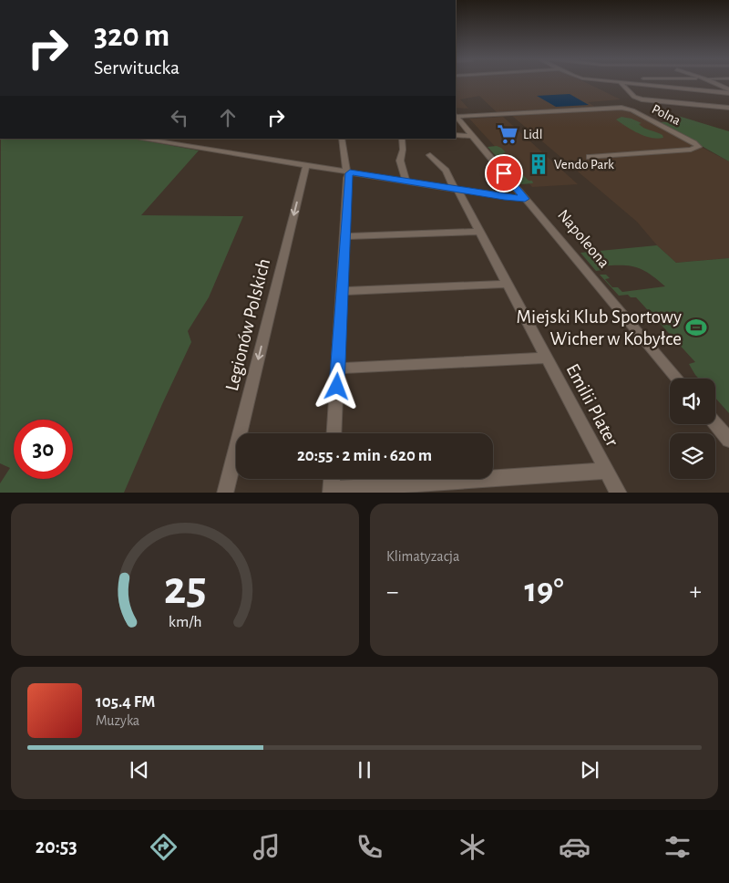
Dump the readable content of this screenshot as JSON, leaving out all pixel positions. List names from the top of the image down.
{
  "streets": {
    "street": [
      "Polna",
      "Napoleona",
      "Legionów Polskich",
      "Emilii Plater"
    ]
  },
  "places": {
    "supermarket": ["Lidl"],
    "building": ["Vendo Park"],
    "sports": ["Miejski Klub Sportowy Wicher w Kobyłce"]
  },
  "page": {
    "turn": ["320 m", "Serwitucka"],
    "limit": "30",
    "trip": "20:55 · 2 min · 620 m",
    "tile": "Klimatyzacja",
    "heat": ["−", "19°", "+"],
    "song": ["105.4 FM", "Muzyka"],
    "tabs": "20:53",
    "gauge": ["25", "km/h"]
  }
}
